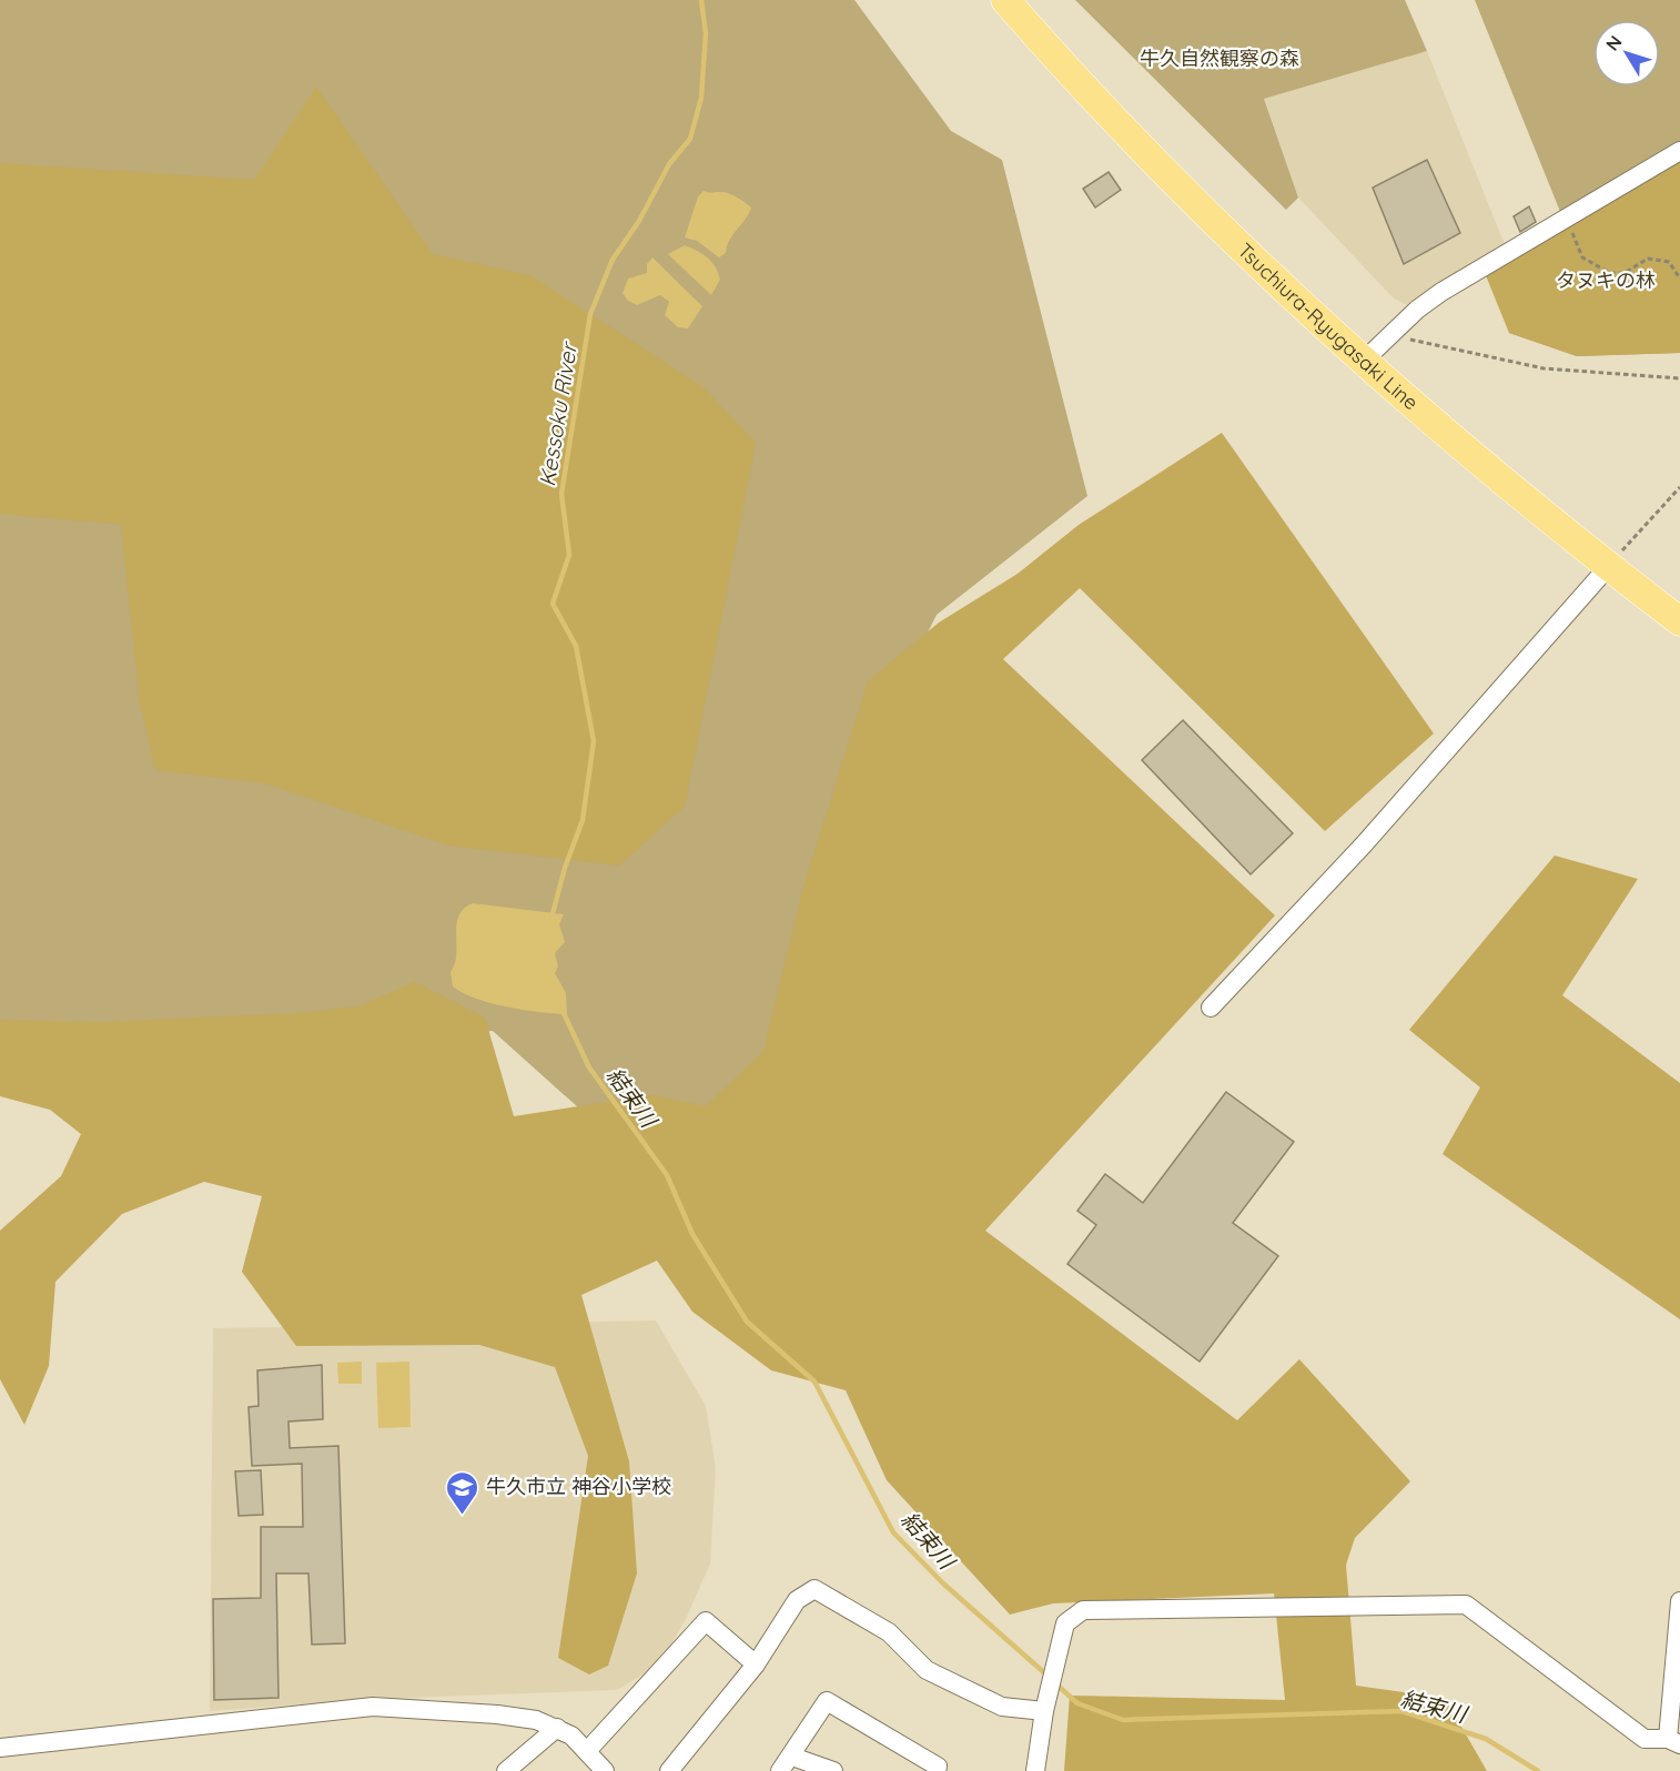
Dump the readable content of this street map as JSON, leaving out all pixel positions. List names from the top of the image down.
{
  "streets": {
    "main road": ["Tsuchiura-Ryugasaki Line"]
  },
  "water": ["Kessoku River", "結束川"],
  "parks": ["牛久自然観察の森", "タヌキの林"],
  "places": {
    "school or university": ["牛久市立 神谷小学校"]
  },
  "north": "top left"
}
